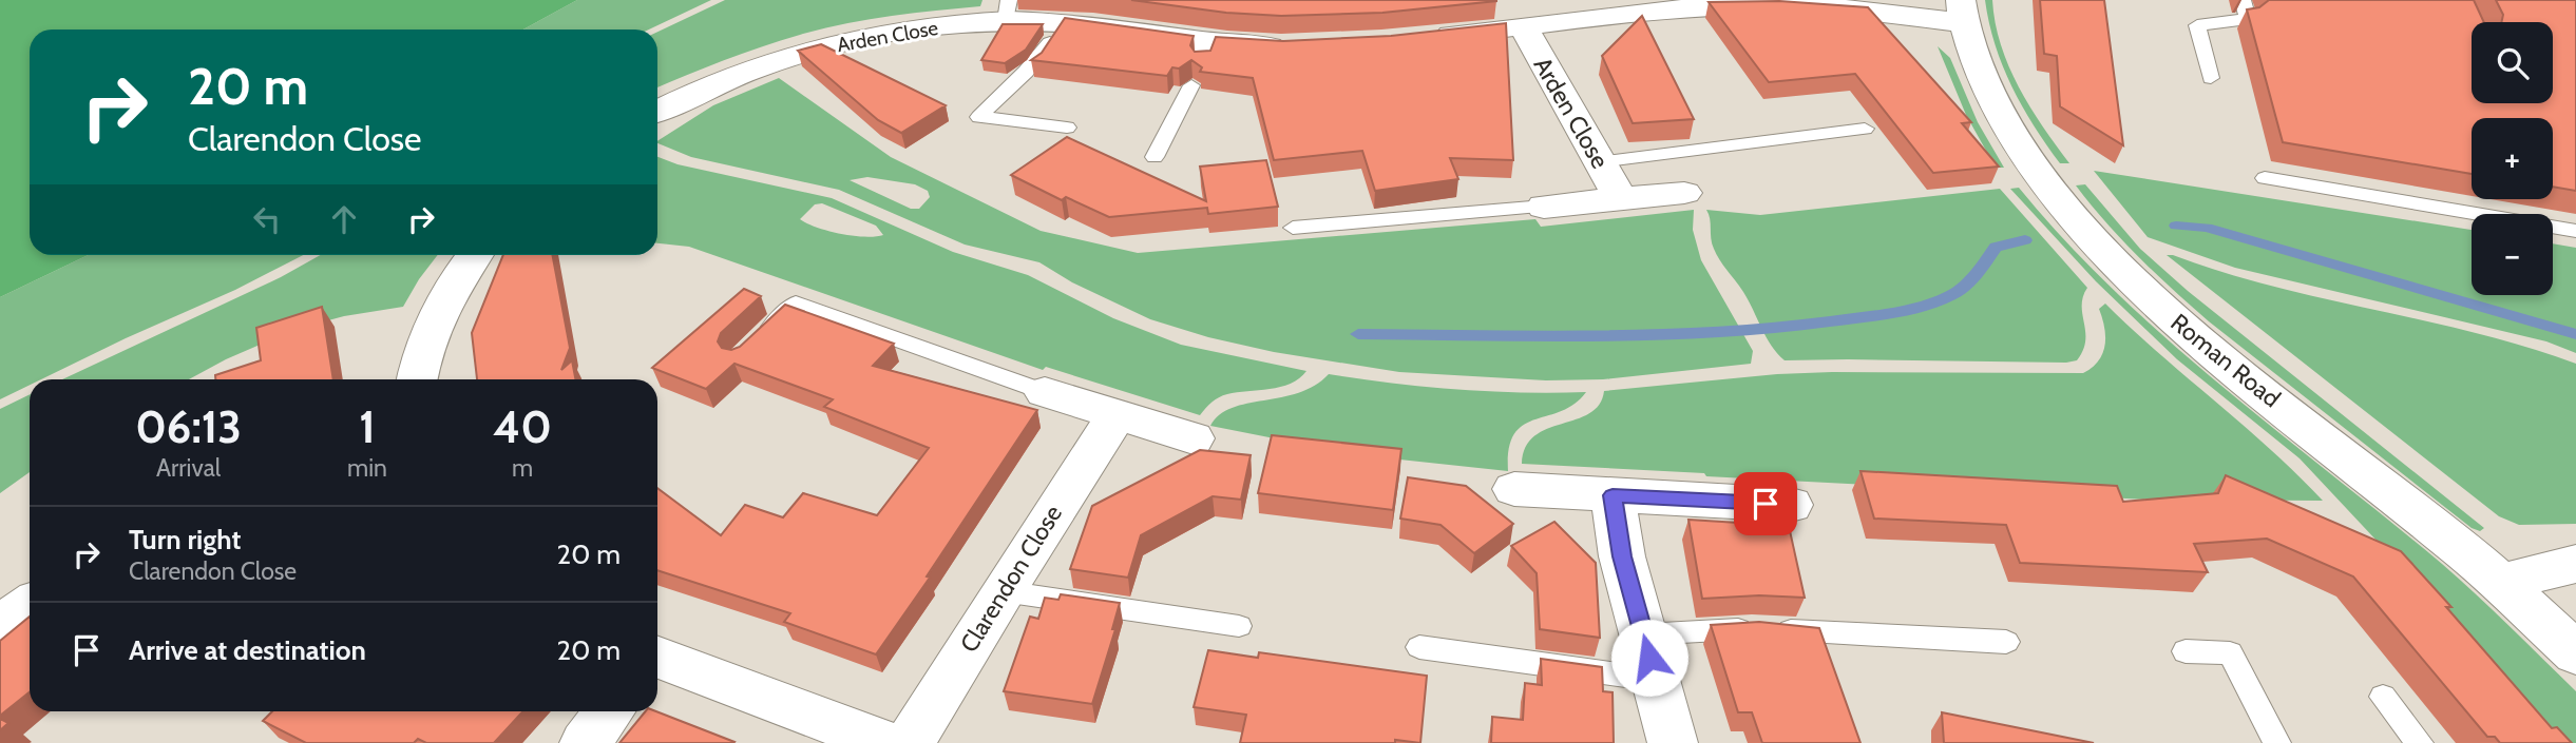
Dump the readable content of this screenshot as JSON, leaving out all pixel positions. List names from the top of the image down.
{
  "streets": {
    "street": ["Arden Close", "Roman Road", "Clarendon Close"]
  },
  "crossings": [
    ["Arden Close", "Roman Road"]
  ],
  "page": {
    "map_buttons": ["+", "−"],
    "turn": ["20 m", "Clarendon Close"],
    "eta": [
      "06:13",
      "Arrival",
      "1",
      "min",
      "40",
      "m"
    ],
    "list": [
      {
        "name": "Turn right",
        "note": "Clarendon Close",
        "value": "20 m"
      },
      {
        "name": "Arrive at destination",
        "value": "20 m"
      }
    ]
  }
}
